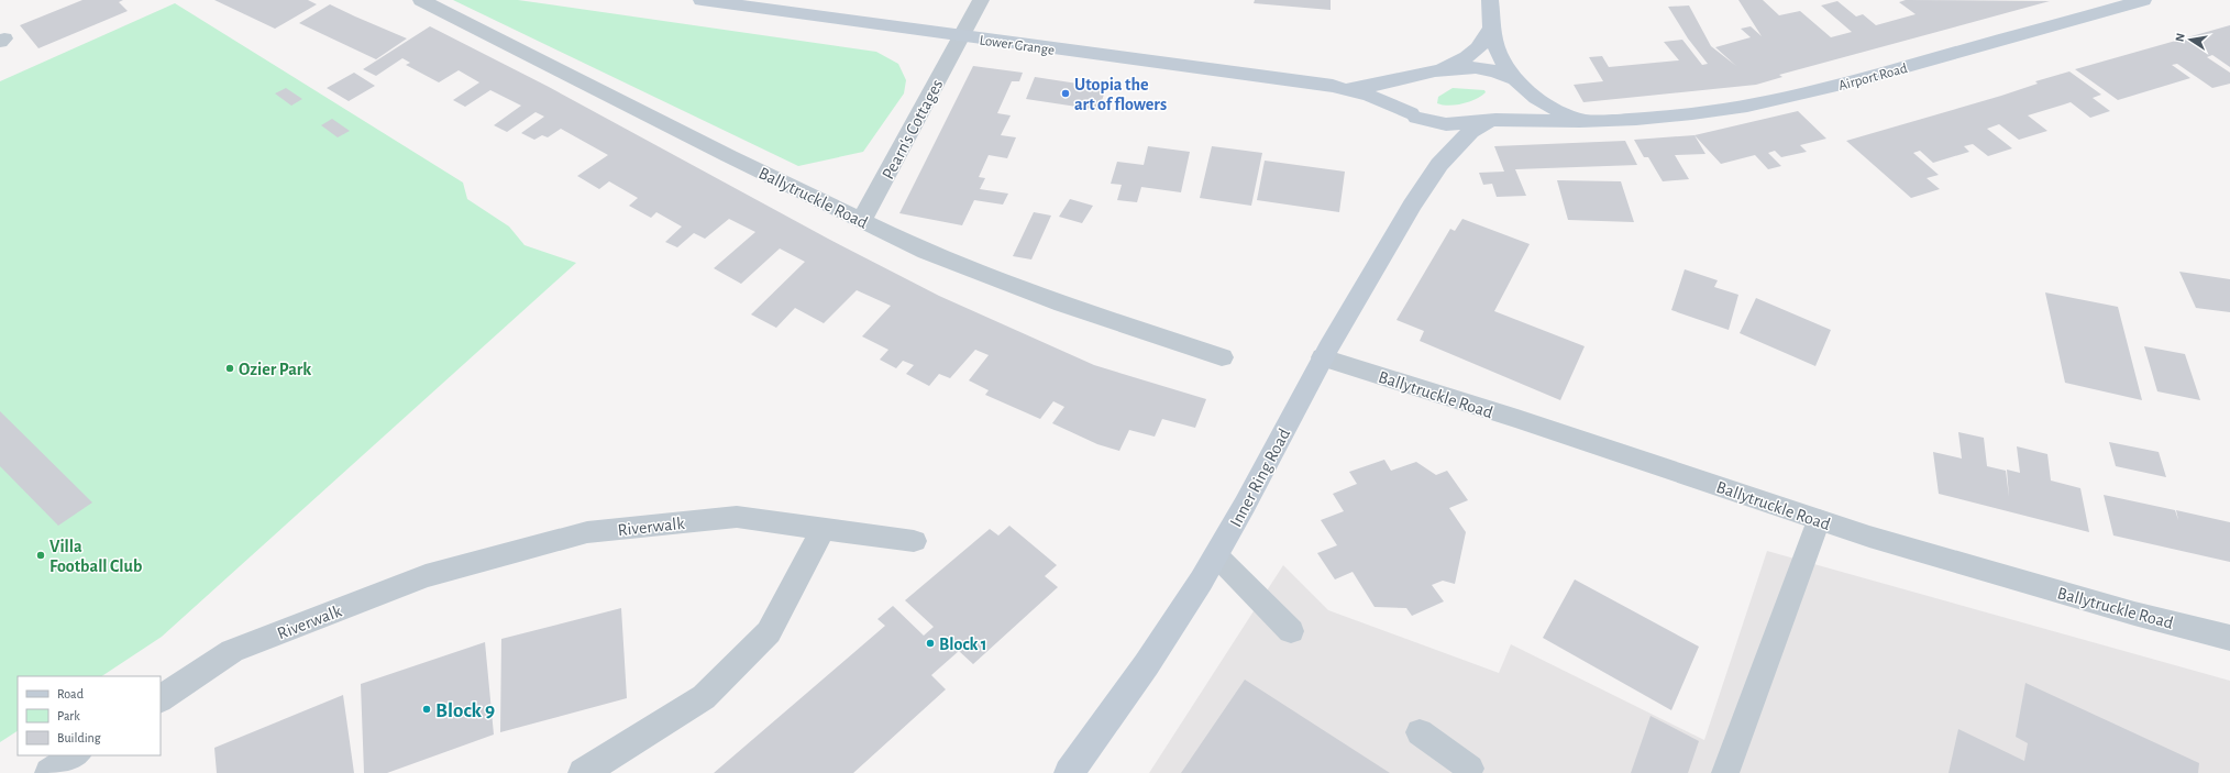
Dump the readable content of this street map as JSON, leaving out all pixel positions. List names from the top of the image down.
{
  "streets": {
    "main road": ["Lower Grange", "Airport Road", "Inner Ring Road"],
    "street": ["Pearn's Cottages", "Ballytruckle Road", "Riverwalk"]
  },
  "crossings": [
    ["Lower Grange", "Pearn's Cottages"],
    ["Pearn's Cottages", "Ballytruckle Road"],
    ["Ballytruckle Road", "Inner Ring Road"]
  ],
  "places": [
    "Utopia the art of flowers",
    "Ozier Park",
    "Villa Football Club",
    "Block 1",
    "Block 9"
  ],
  "legend": ["Road", "Park", "Building"],
  "north": "left"
}
